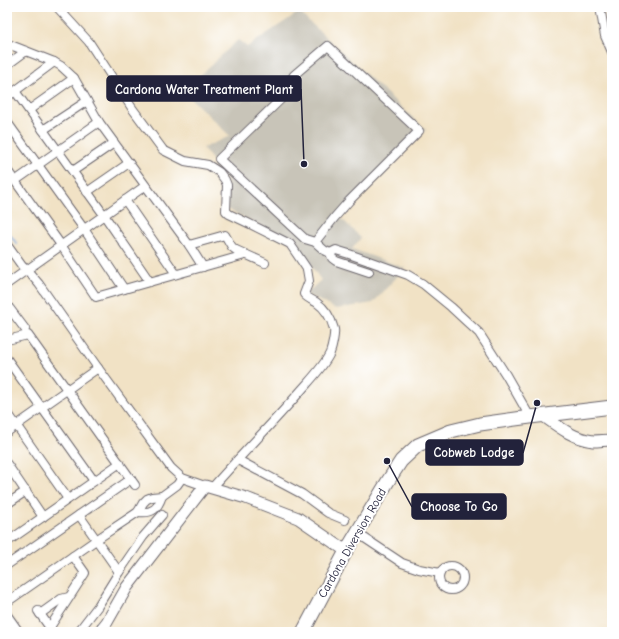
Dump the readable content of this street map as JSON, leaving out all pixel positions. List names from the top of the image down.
{
  "streets": {
    "main road": ["Cardona Diversion Road"]
  },
  "places": ["Cardona Water Treatment Plant", "Cobweb Lodge", "Choose To Go"]
}
